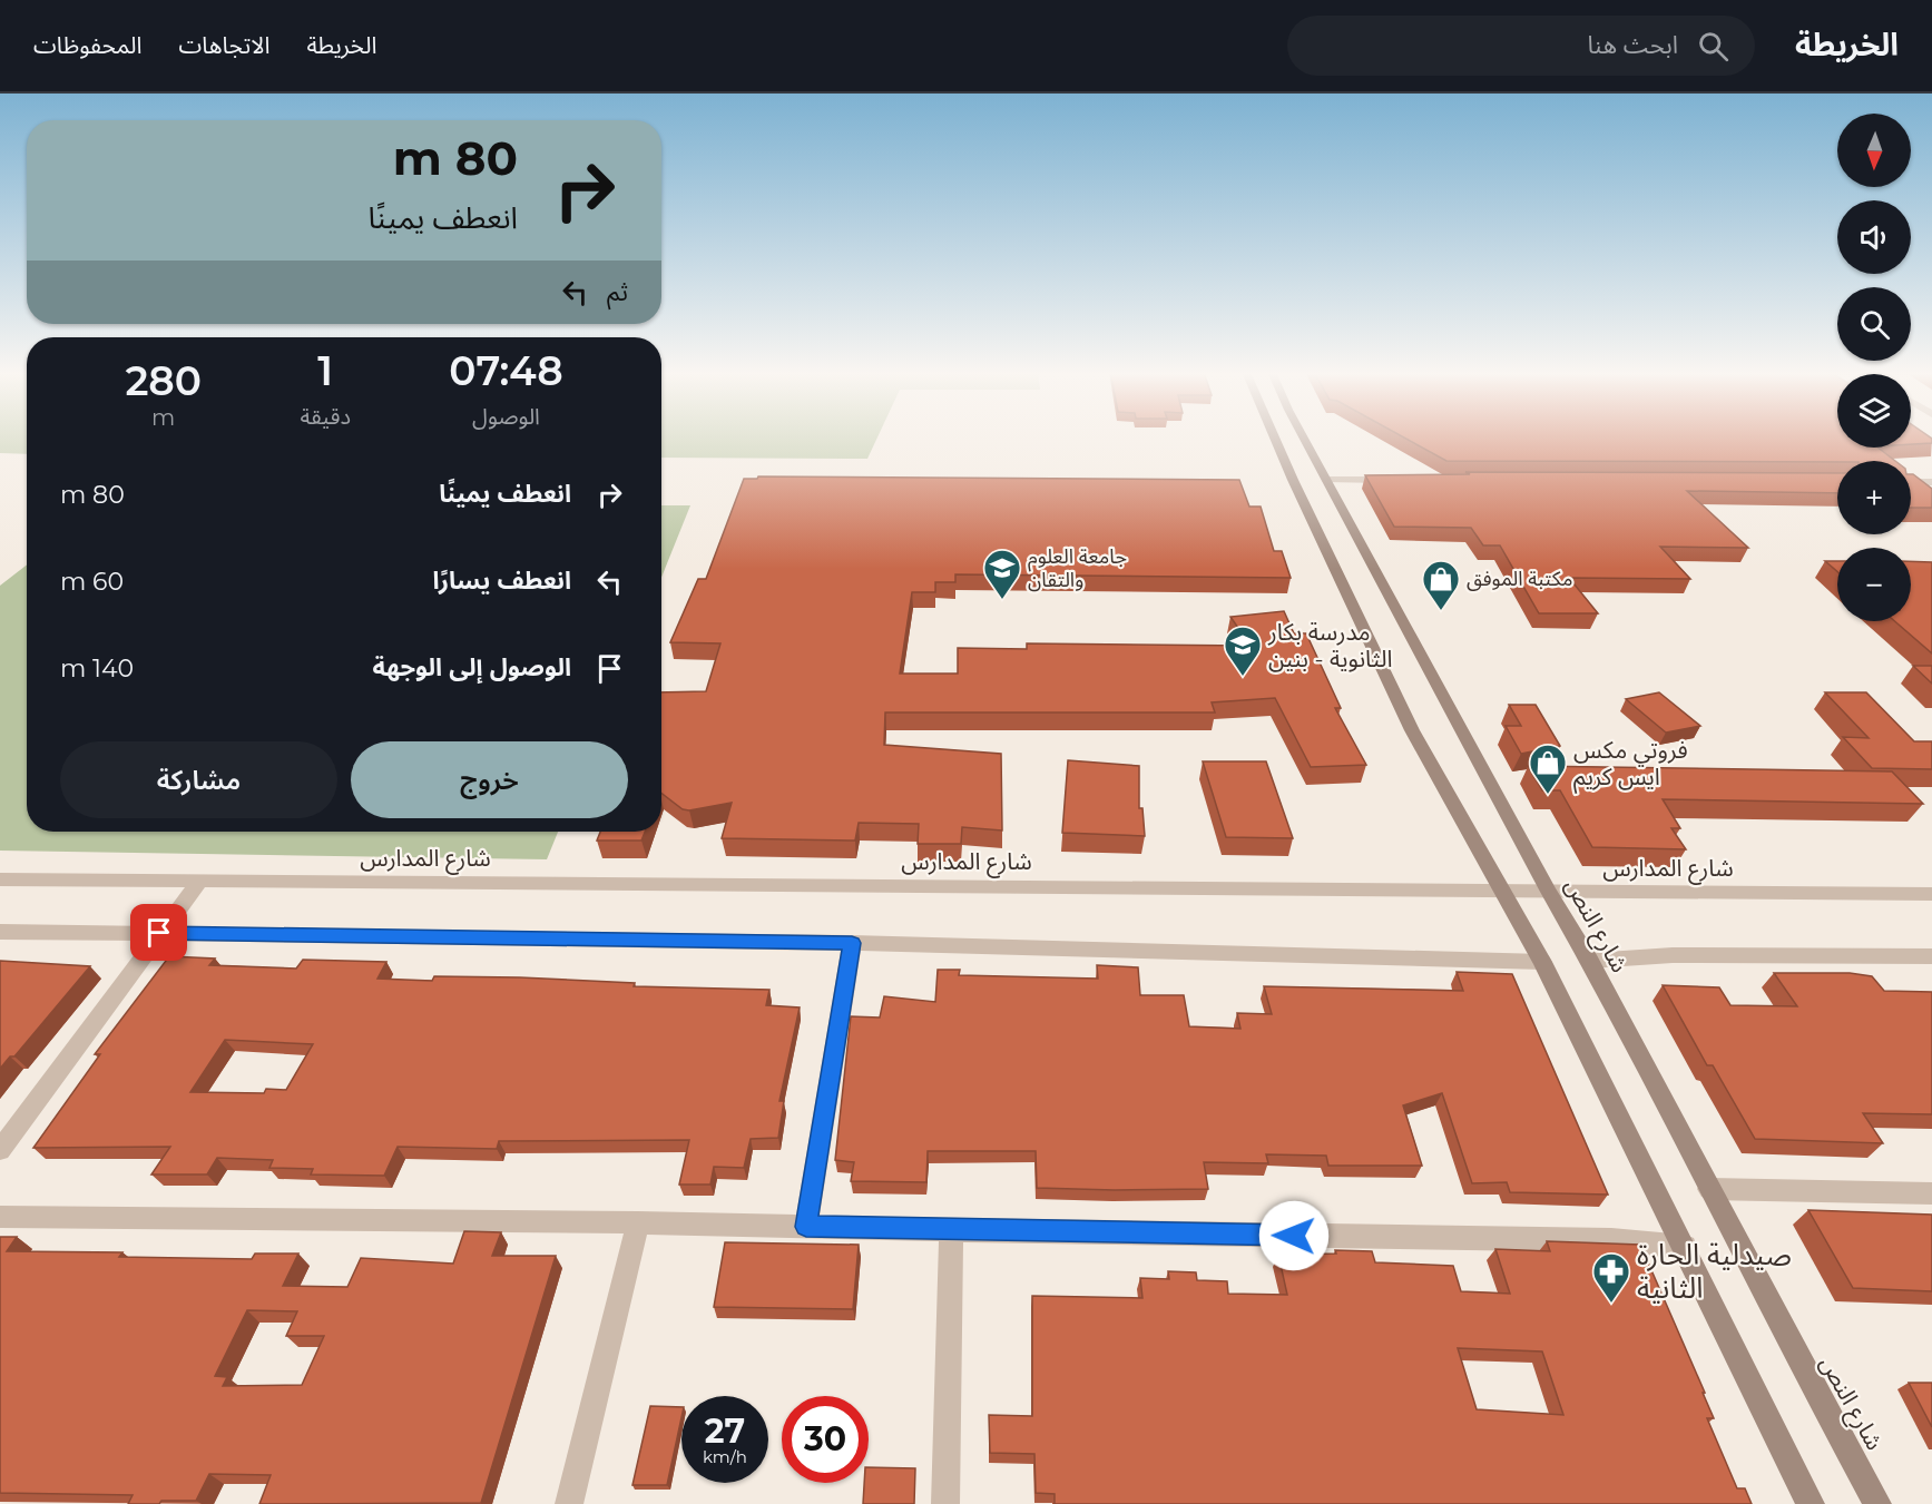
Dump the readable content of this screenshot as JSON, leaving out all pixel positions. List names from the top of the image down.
{
  "streets": {
    "main road": ["شارع النص"],
    "street": ["شارع المدارس"]
  },
  "crossings": [
    ["شارع المدارس", "شارع النص"]
  ],
  "places": {
    "school or university": ["جامعة العلوم والتقان", "مدرسة بكار الثانوية - بنين"],
    "shop": ["مكتبة الموفق", "فروتي مكس ايس كريم"],
    "pharmacy": ["صيدلية الحارة الثانية"]
  },
  "north": "bottom",
  "page": {
    "header": "الخريطة",
    "search": "ابحث هنا",
    "nav": ["الخريطة", "الاتجاهات", "المحفوظات"],
    "map_buttons": ["+", "−"],
    "turn": ["80 m", "انعطف يمينًا"],
    "then": "ثم",
    "eta": [
      "07:48",
      "الوصول",
      "1",
      "دقيقة",
      "280",
      "m"
    ],
    "list": [
      {
        "name": "انعطف يمينًا",
        "value": "80 m"
      },
      {
        "name": "انعطف يسارًا",
        "value": "60 m"
      },
      {
        "name": "الوصول إلى الوجهة",
        "value": "140 m"
      }
    ],
    "buttons": ["خروج", "مشاركة"],
    "speed": "27 km/h",
    "limit": "30"
  }
}
